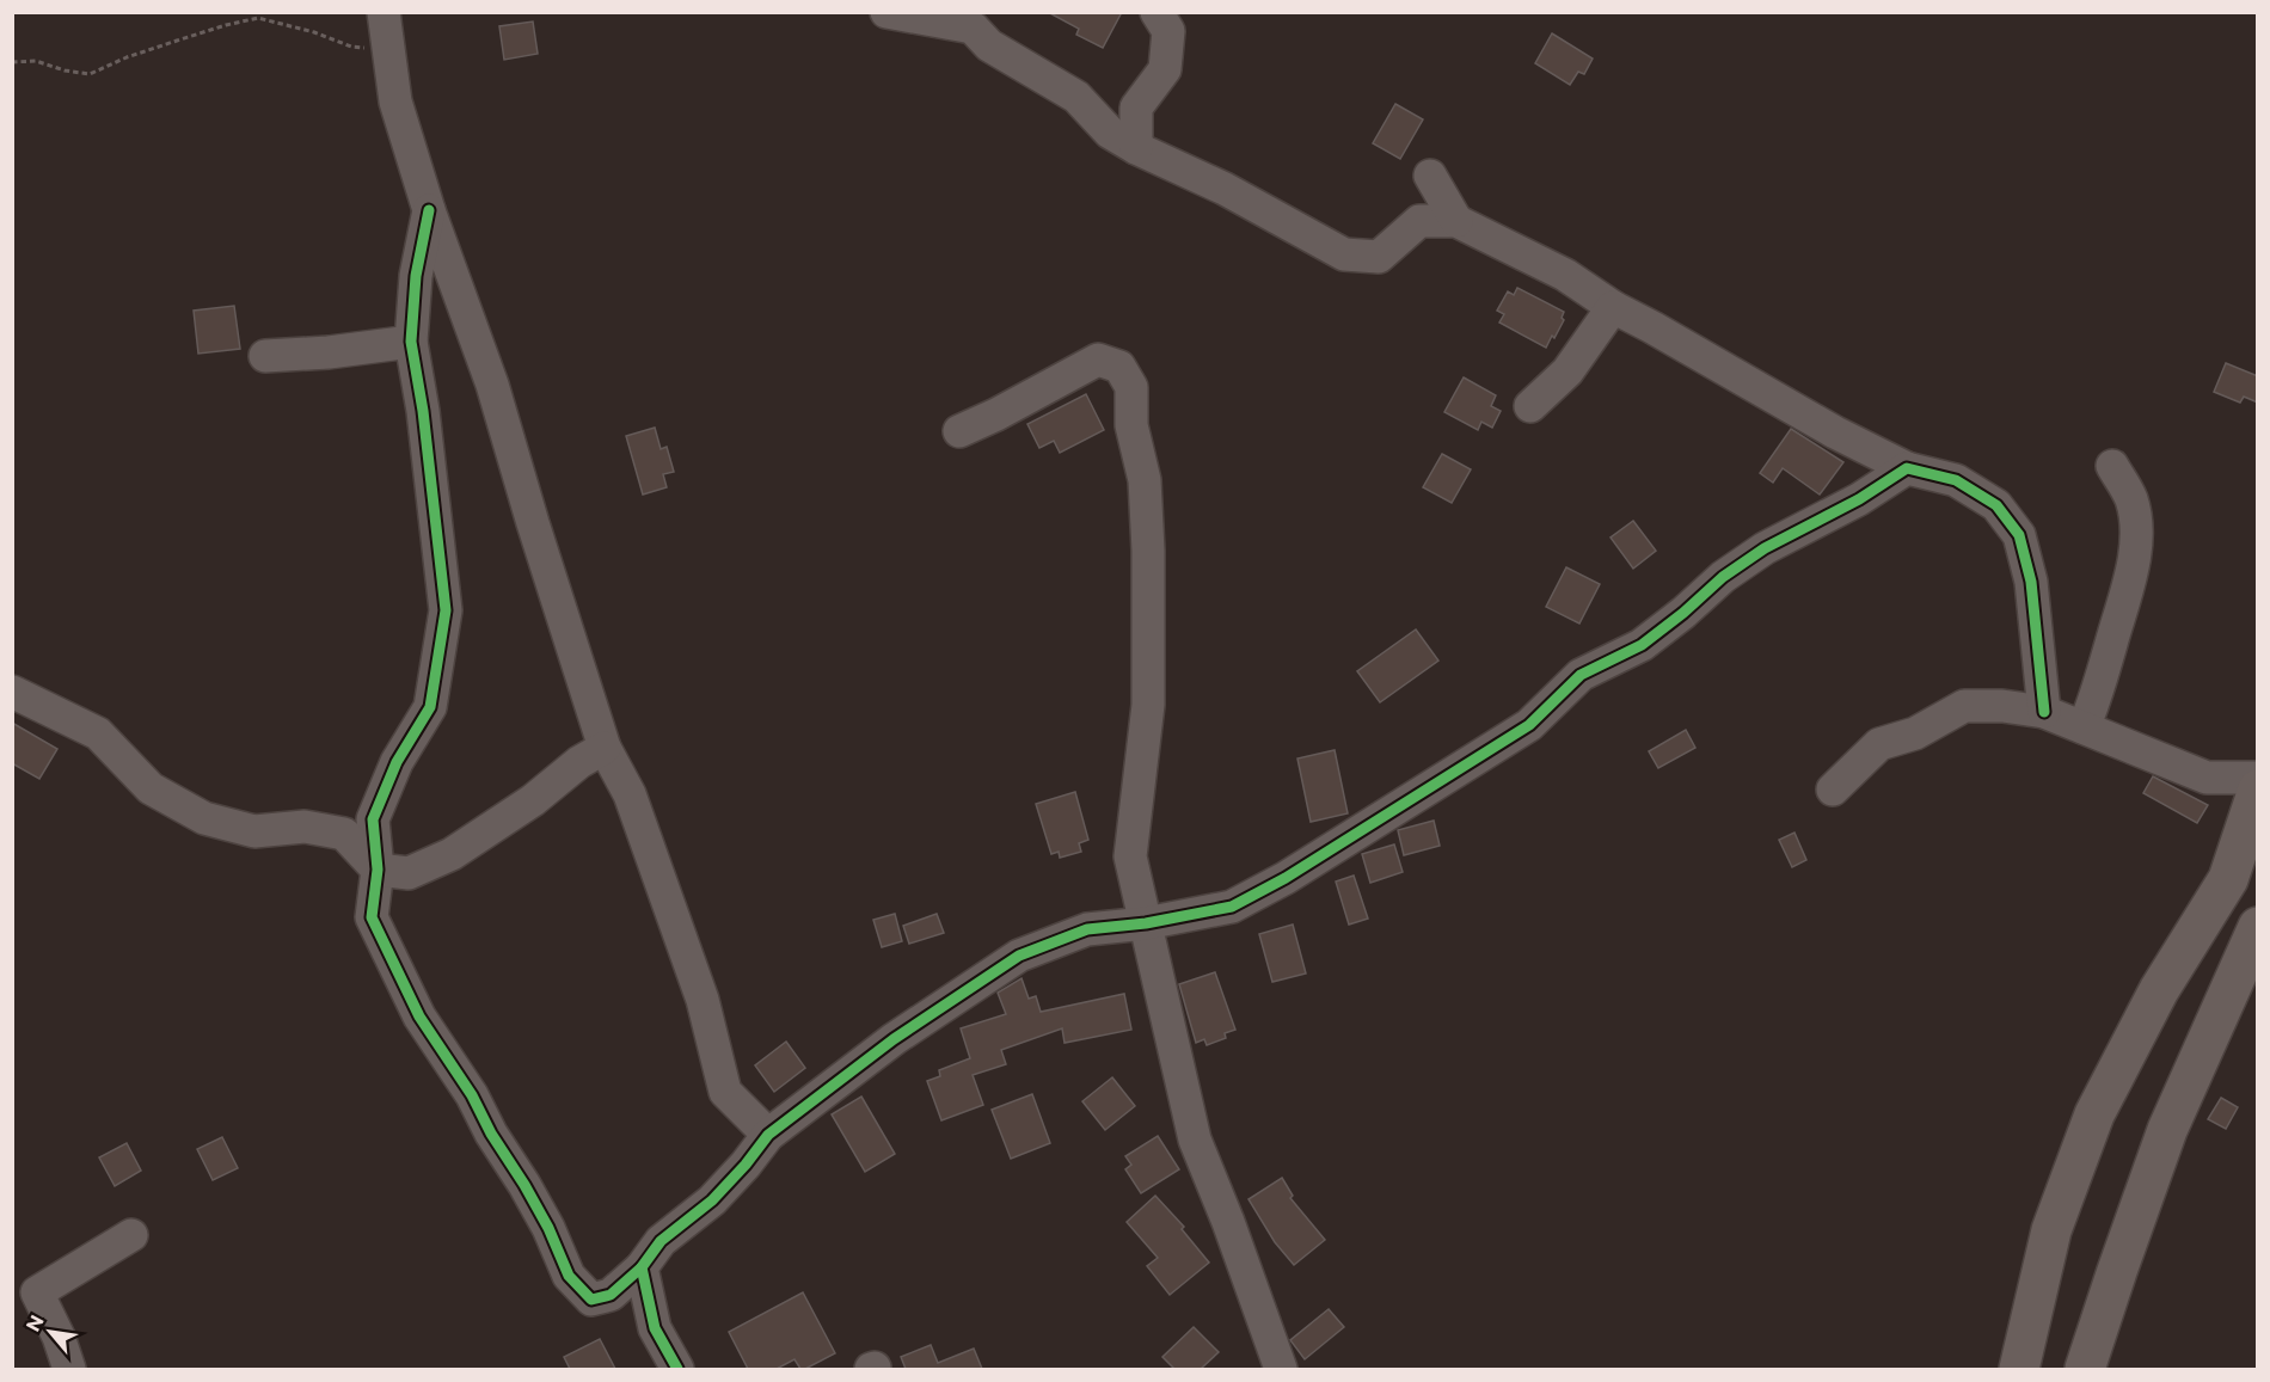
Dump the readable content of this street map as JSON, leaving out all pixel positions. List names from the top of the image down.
{
  "north": "top left"
}
